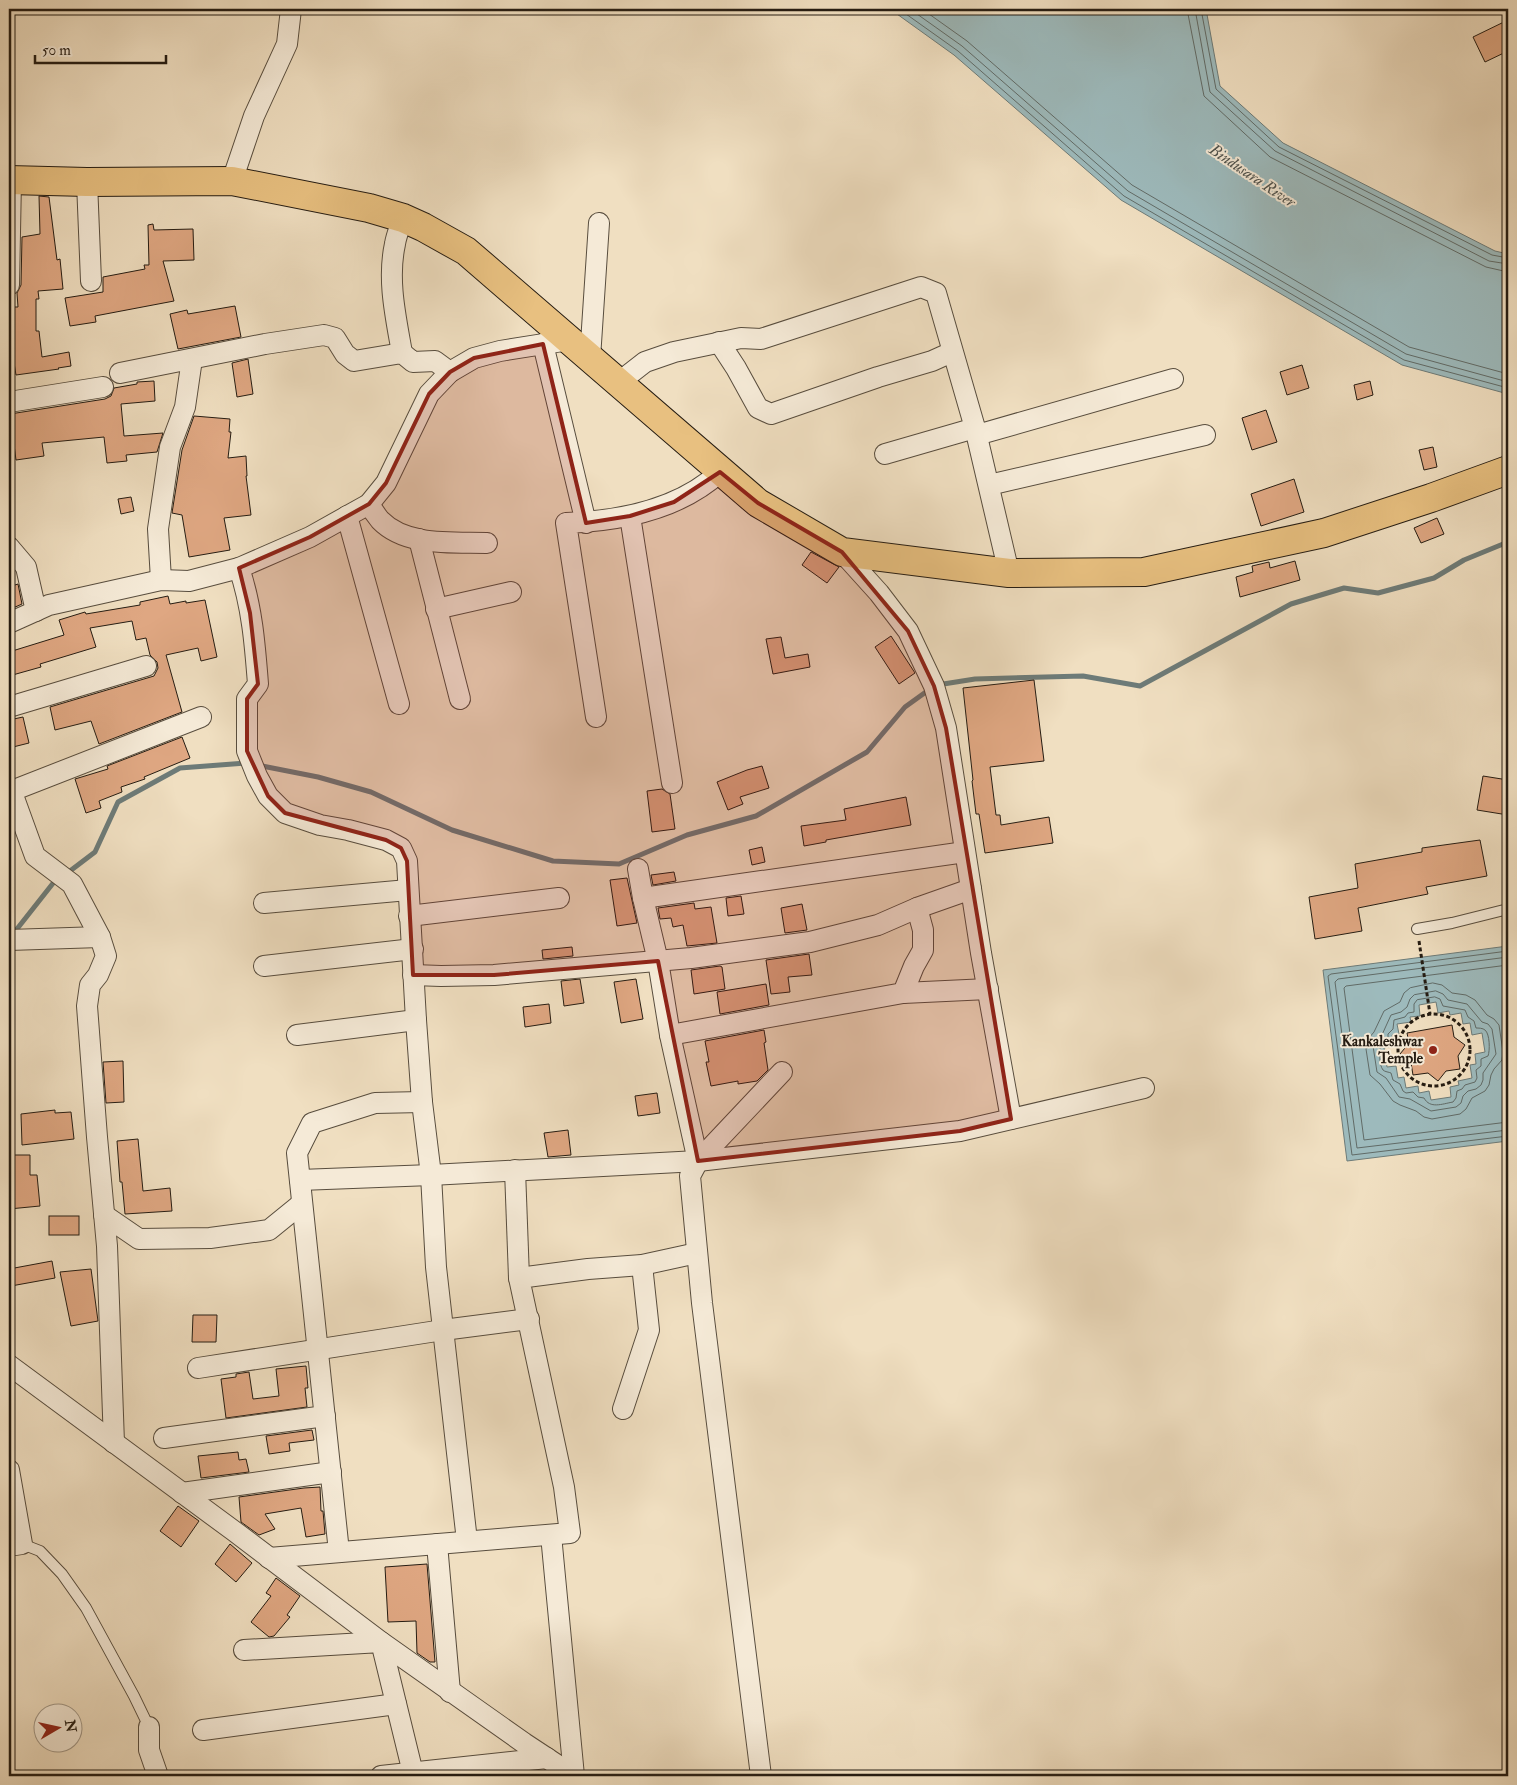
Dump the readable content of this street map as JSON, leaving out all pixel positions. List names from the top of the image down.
{
  "water": ["Bindusara River"],
  "places": ["Kankaleshwar Temple"],
  "scale_bar": "50 m",
  "north": "right"
}
